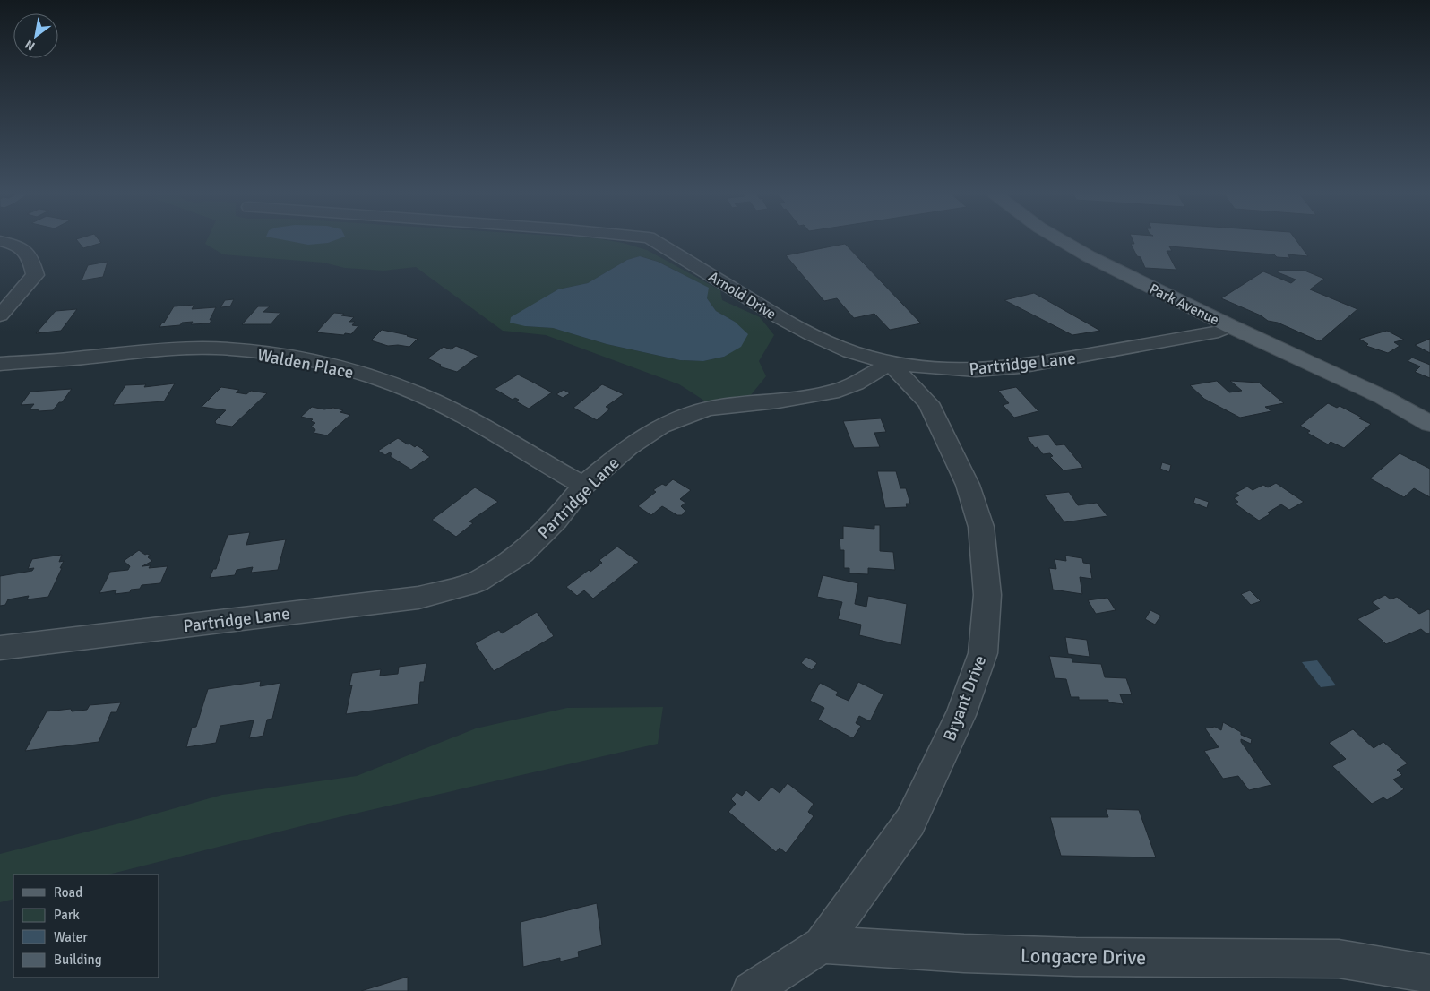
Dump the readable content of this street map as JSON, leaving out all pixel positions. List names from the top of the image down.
{
  "streets": {
    "main road": ["Park Avenue"],
    "street": [
      "Arnold Drive",
      "Walden Place",
      "Partridge Lane",
      "Bryant Drive",
      "Longacre Drive"
    ]
  },
  "crossings": [
    ["Arnold Drive", "Partridge Lane"],
    ["Arnold Drive", "Bryant Drive"],
    ["Park Avenue", "Partridge Lane"],
    ["Walden Place", "Partridge Lane"],
    ["Partridge Lane", "Bryant Drive"],
    ["Bryant Drive", "Longacre Drive"]
  ],
  "legend": [
    "Road",
    "Park",
    "Water",
    "Building"
  ],
  "north": "bottom left"
}
